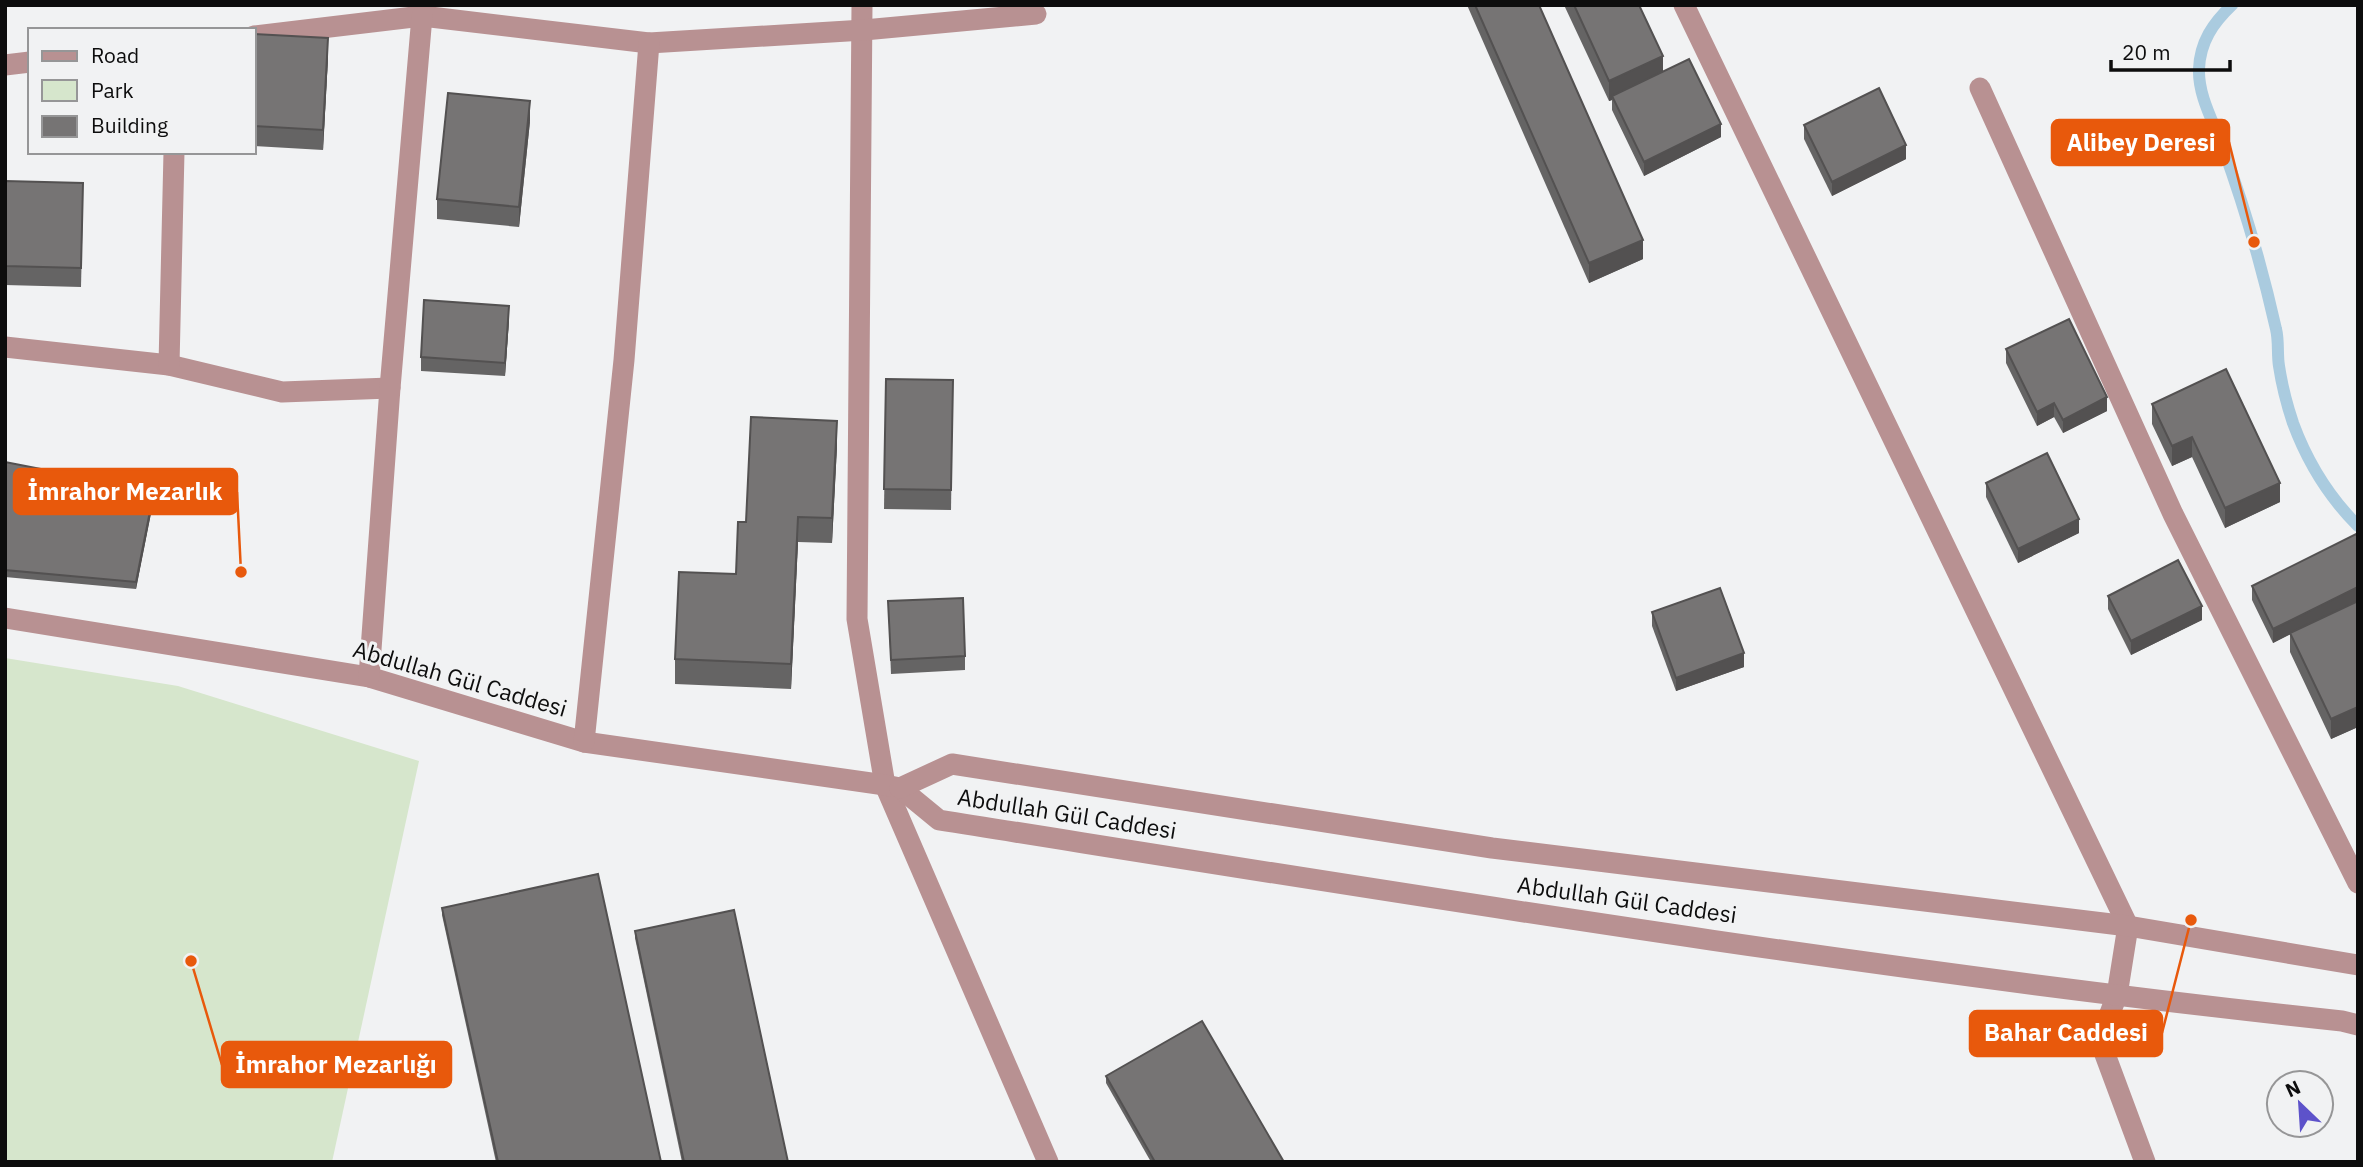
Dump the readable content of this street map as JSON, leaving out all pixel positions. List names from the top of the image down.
{
  "streets": {
    "street": ["Abdullah Gül Caddesi"]
  },
  "places": [
    "Alibey Deresi",
    "İmrahor Mezarlık",
    "Bahar Caddesi",
    "İmrahor Mezarlığı"
  ],
  "legend": ["Road", "Park", "Building"],
  "scale_bar": "20 m",
  "north": "top left"
}
